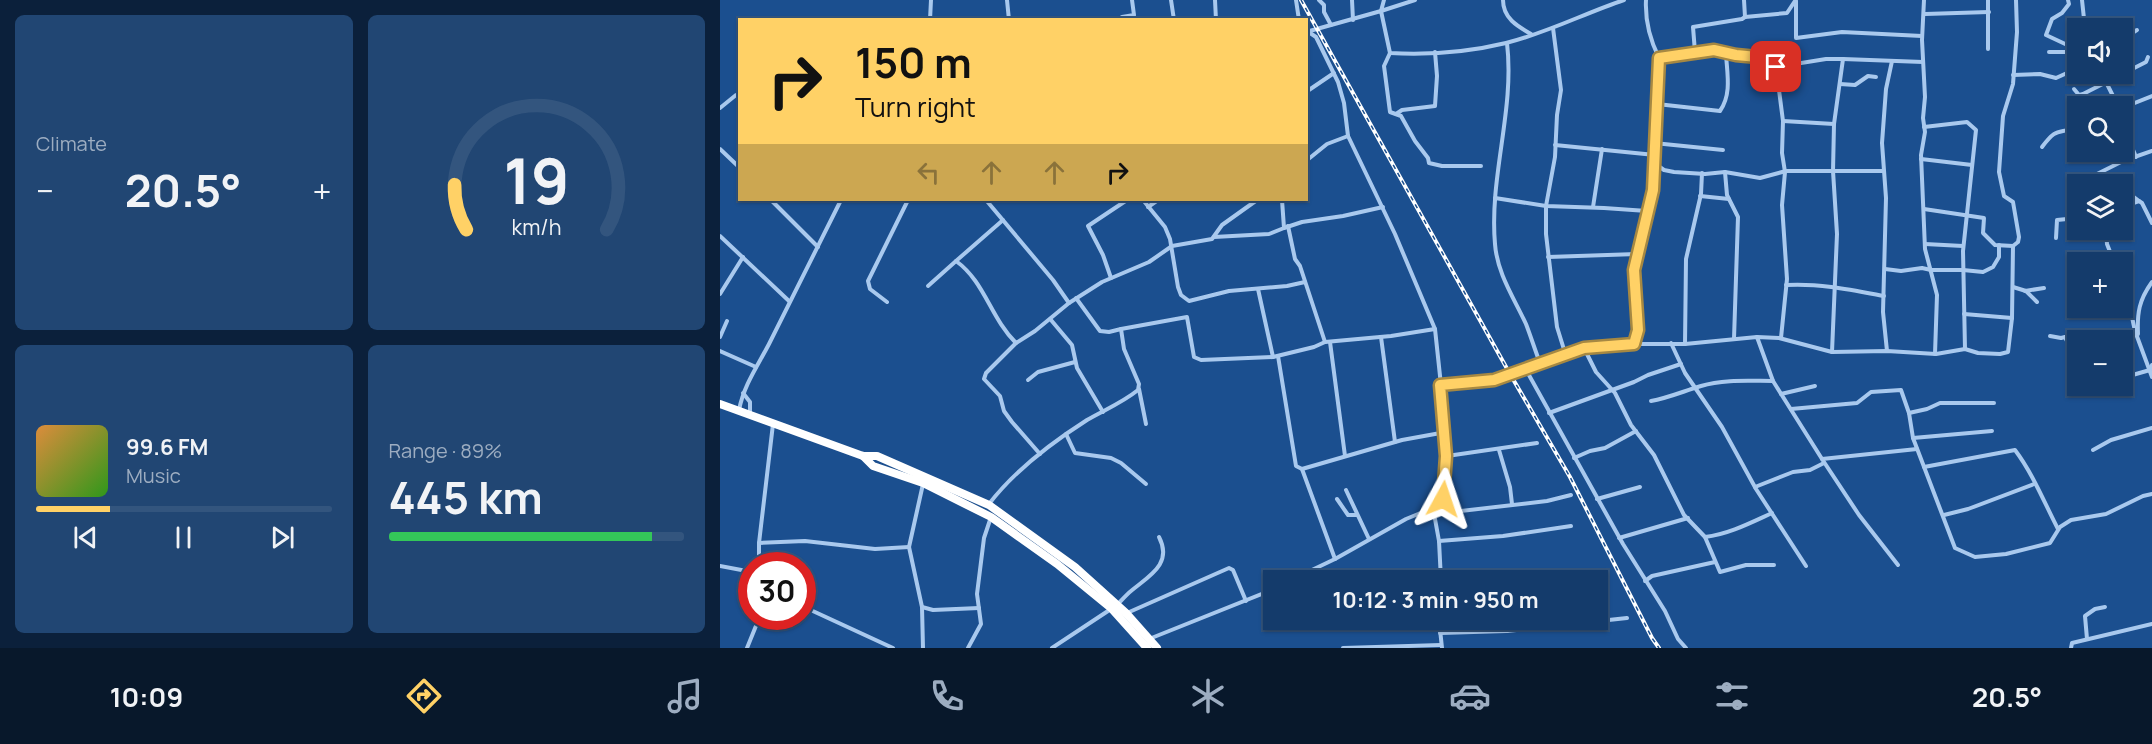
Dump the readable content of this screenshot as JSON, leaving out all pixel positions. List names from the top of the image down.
{
  "page": {
    "tile": [
      "Climate",
      ["Range · 89%", "445 km"]
    ],
    "map_buttons": ["+", "−"],
    "turn": ["150 m", "Turn right"],
    "heat": ["−", "20.5°", "+"],
    "song": ["99.6 FM", "Music"],
    "limit": "30",
    "trip": "10:12 · 3 min · 950 m",
    "tabs": ["10:09", "20.5°"],
    "gauge": ["19", "km/h"]
  }
}
